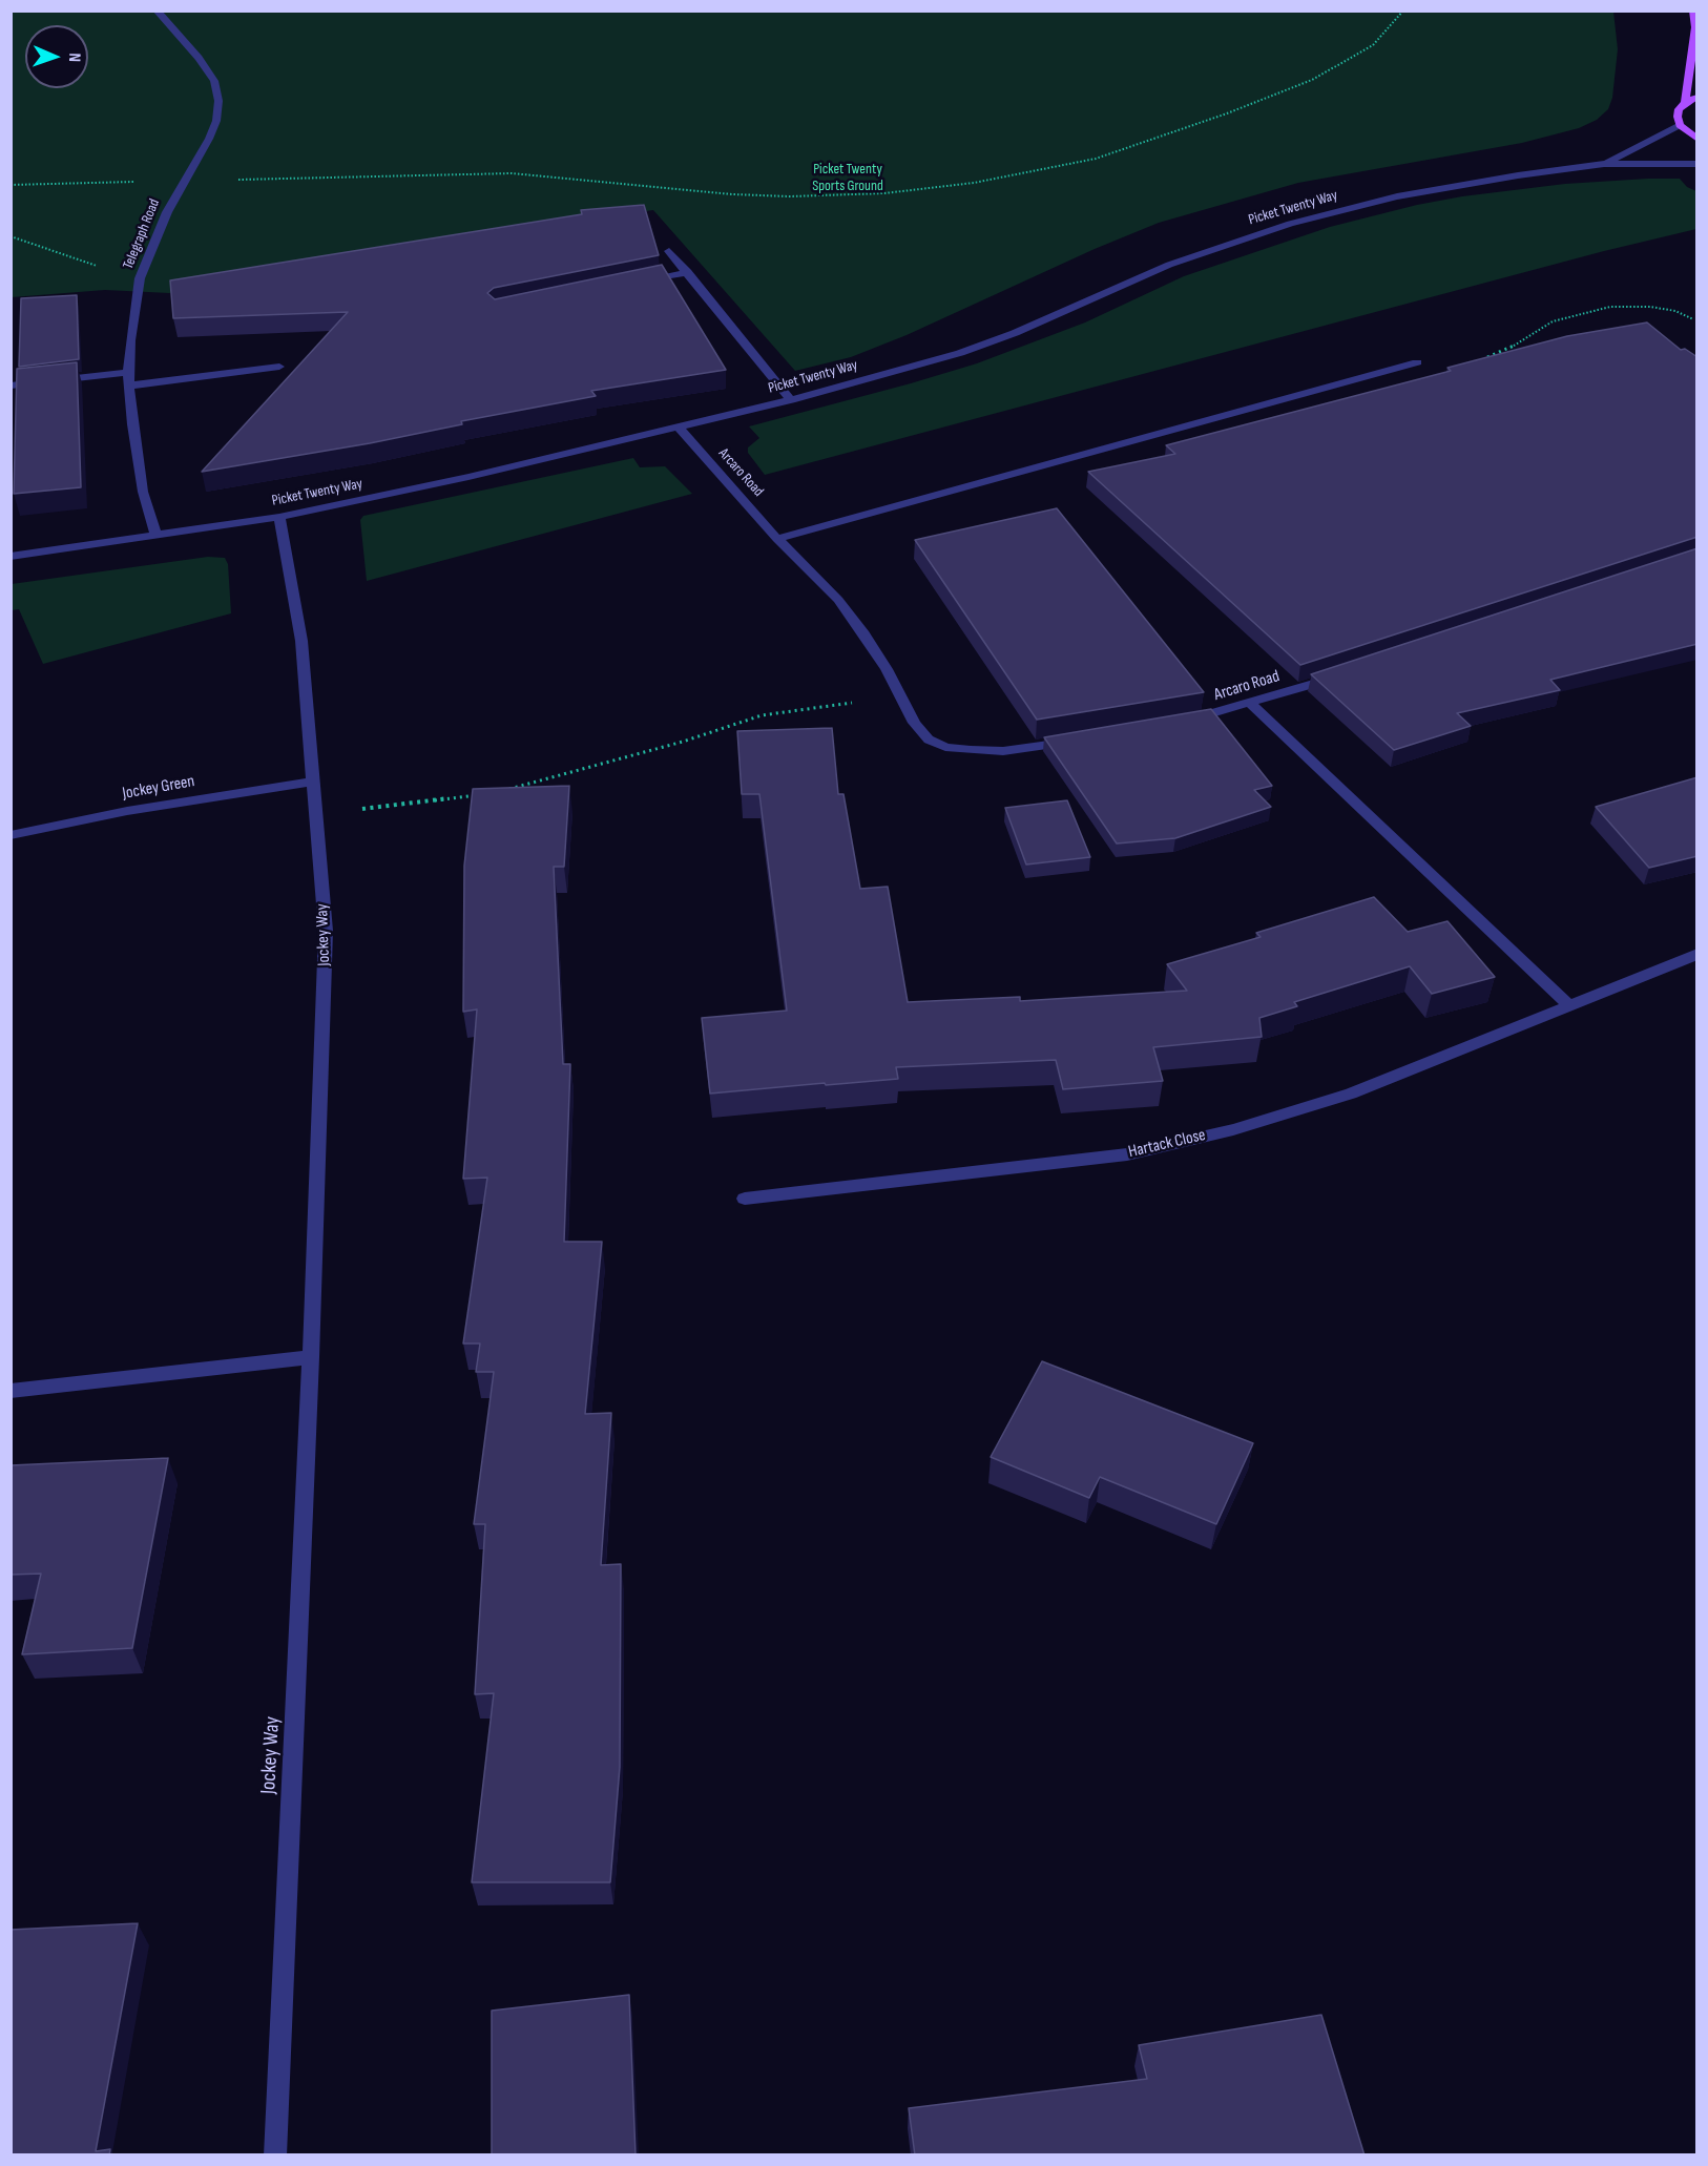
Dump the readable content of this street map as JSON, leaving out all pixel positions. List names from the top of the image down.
{
  "streets": {
    "street": [
      "Picket Twenty Way",
      "Telegraph Road",
      "Arcaro Road",
      "Jockey Green",
      "Jockey Way",
      "Hartack Close"
    ]
  },
  "crossings": [
    ["Picket Twenty Way", "Telegraph Road"],
    ["Picket Twenty Way", "Arcaro Road"],
    ["Picket Twenty Way", "Jockey Way"],
    ["Jockey Green", "Jockey Way"]
  ],
  "parks": ["Picket Twenty Sports Ground"],
  "north": "right"
}
